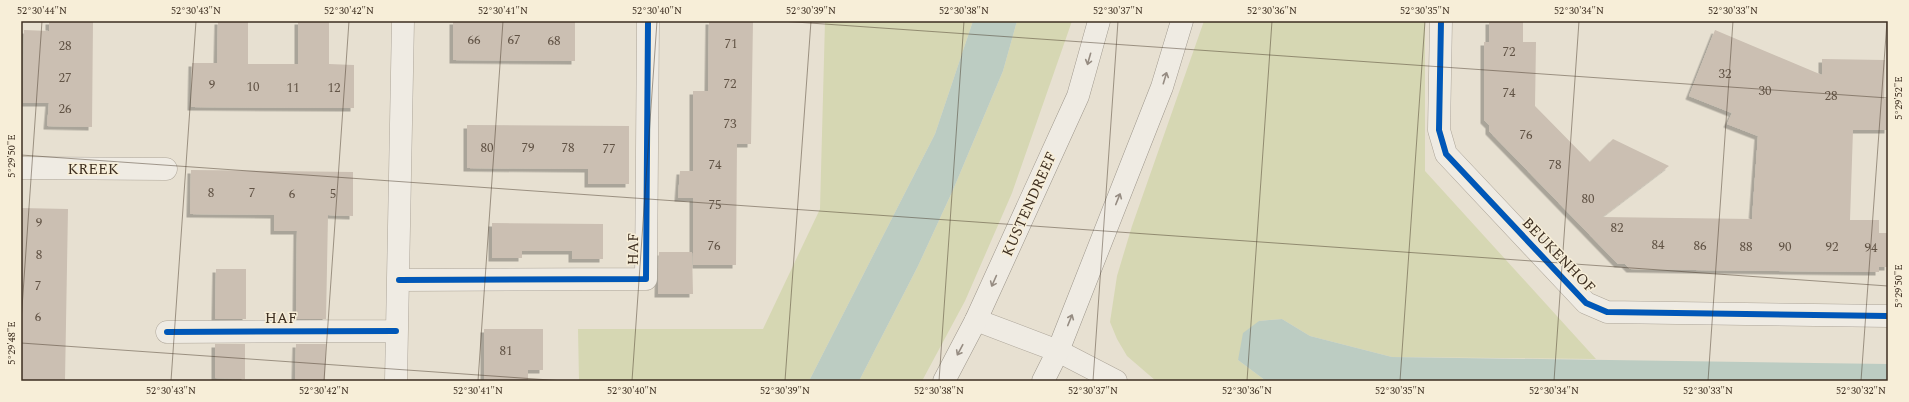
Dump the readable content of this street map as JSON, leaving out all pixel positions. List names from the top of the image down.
{
  "streets": {
    "street": [
      "KREEK",
      "KUSTENDREEF",
      "HAF",
      "BEUKENHOF"
    ]
  },
  "house_numbers": [
    "66",
    "67",
    "68",
    "71",
    "28",
    "72",
    "32",
    "27",
    "72",
    "9",
    "10",
    "11",
    "12",
    "30",
    "74",
    "28",
    "26",
    "73",
    "76",
    "80",
    "79",
    "78",
    "77",
    "74",
    "78",
    "8",
    "7",
    "6",
    "5",
    "80",
    "75",
    "9",
    "82",
    "84",
    "76",
    "86",
    "88",
    "90",
    "92",
    "94",
    "8",
    "7",
    "6",
    "81"
  ],
  "coordinates": [
    "52°30'44\"N",
    "52°30'43\"N",
    "52°30'42\"N",
    "52°30'41\"N",
    "52°30'40\"N",
    "52°30'39\"N",
    "52°30'38\"N",
    "52°30'37\"N",
    "52°30'36\"N",
    "52°30'35\"N",
    "52°30'34\"N",
    "52°30'33\"N",
    "5°29'52\"E",
    "5°29'50\"E",
    "5°29'48\"E",
    "52°30'32\"N"
  ]
}
